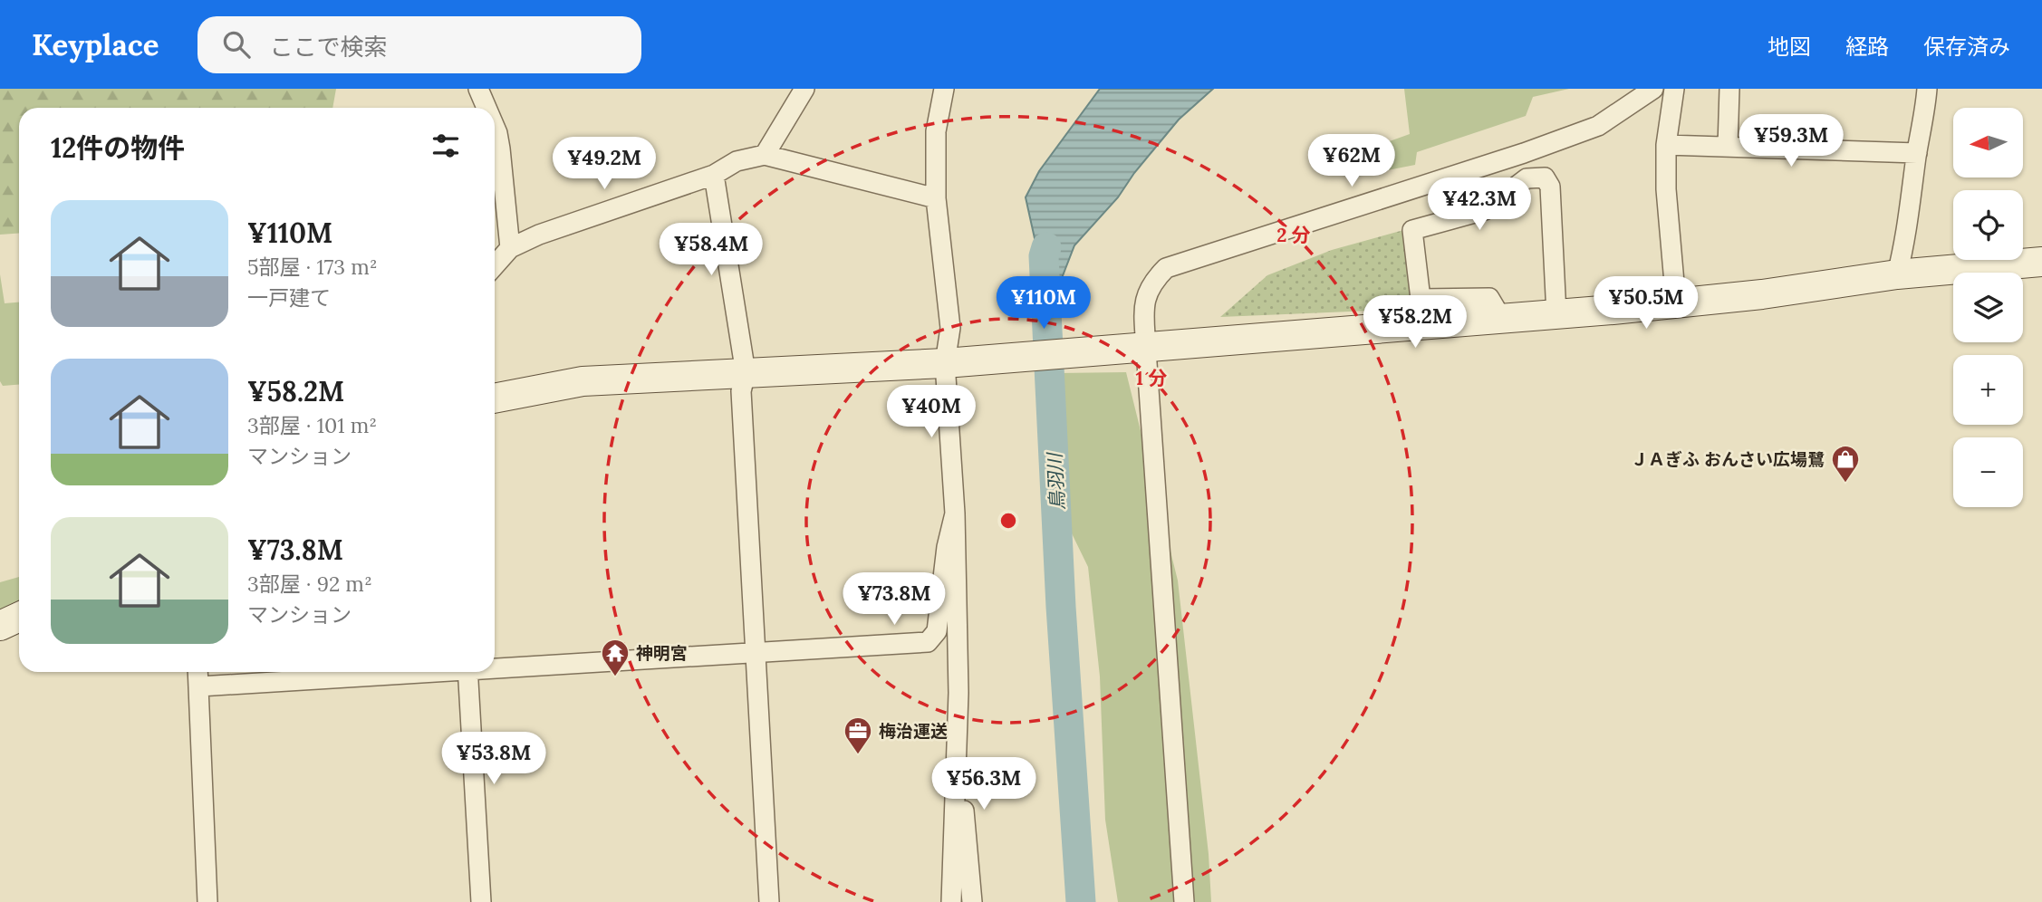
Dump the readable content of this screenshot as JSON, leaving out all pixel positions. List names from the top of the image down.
{
  "water": ["鳥羽川"],
  "places": {
    "shop": ["ＪＡぎふ おんさい広場鷺"],
    "temple": ["神明宮"],
    "office": ["梅治運送"]
  },
  "north": "left",
  "page": {
    "header": "Keyplace",
    "search": "ここで検索",
    "nav": ["地図", "経路", "保存済み"],
    "map_buttons": ["+", "−"],
    "heading": "12件の物件",
    "price": [
      "¥59.3M",
      "¥62M",
      "¥49.2M",
      "¥42.3M",
      "¥58.4M",
      "¥110M",
      "¥50.5M",
      "¥58.2M",
      "¥40M",
      "¥73.8M",
      "¥53.8M",
      "¥56.3M"
    ],
    "list": [
      {
        "name": "¥110M",
        "note": "5部屋 · 173 m² · 一戸建て"
      },
      {
        "name": "¥58.2M",
        "note": "3部屋 · 101 m² · マンション"
      },
      {
        "name": "¥73.8M",
        "note": "3部屋 · 92 m² · マンション"
      }
    ]
  },
  "rings": ["2 分", "1 分"]
}
